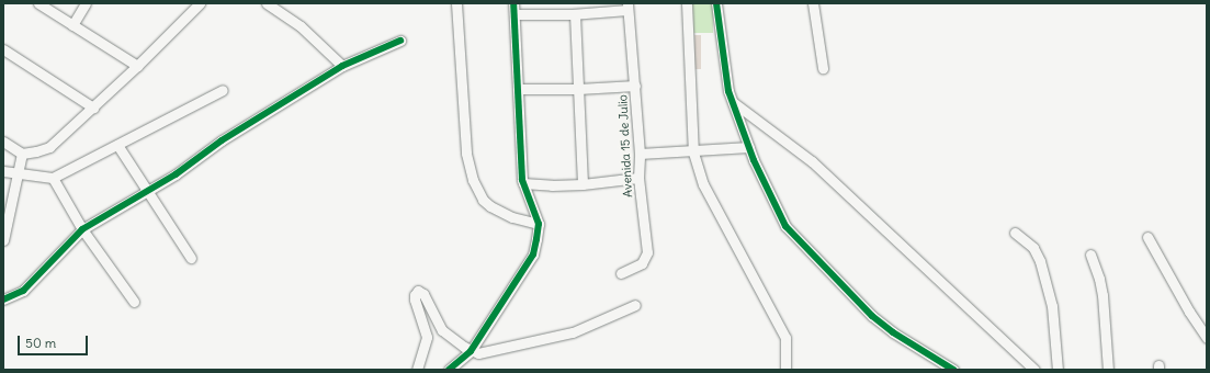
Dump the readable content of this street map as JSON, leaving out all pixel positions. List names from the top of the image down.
{
  "streets": {
    "street": ["Avenida 15 de Julio"]
  },
  "scale_bar": "50 m"
}
